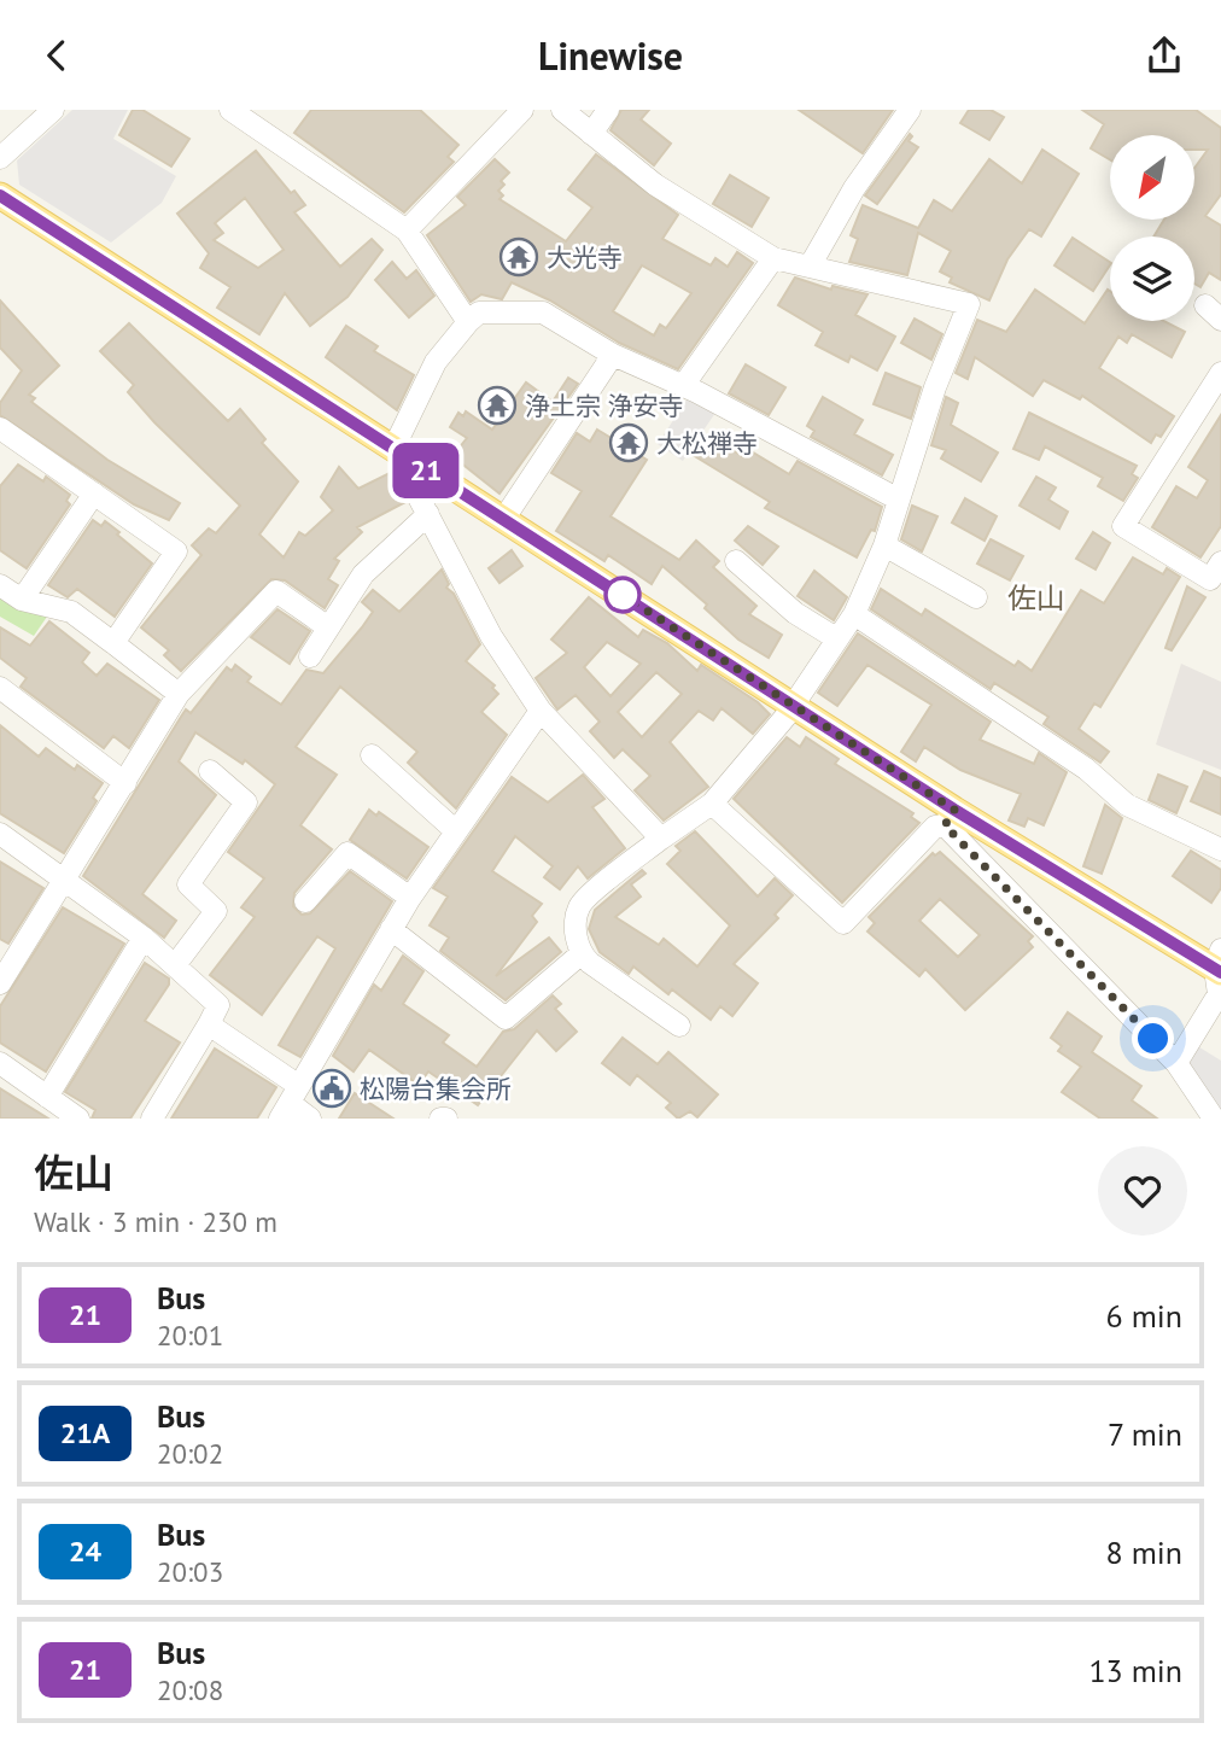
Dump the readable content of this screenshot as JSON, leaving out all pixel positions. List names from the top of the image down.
{
  "districts": ["佐山"],
  "places": {
    "temple": ["大光寺", "浄土宗 浄安寺", "大松禅寺"],
    "public building": ["松陽台集会所"]
  },
  "lines": ["bus line 21"],
  "north": "bottom left",
  "page": {
    "header": "Linewise",
    "on_map": "21",
    "heading": ["佐山", "Walk · 3 min · 230 m"],
    "list": [
      {
        "mark": "21",
        "name": "Bus",
        "note": "20:01",
        "value": "6 min"
      },
      {
        "mark": "21A",
        "name": "Bus",
        "note": "20:02",
        "value": "7 min"
      },
      {
        "mark": "24",
        "name": "Bus",
        "note": "20:03",
        "value": "8 min"
      },
      {
        "mark": "21",
        "name": "Bus",
        "note": "20:08",
        "value": "13 min"
      }
    ]
  }
}
